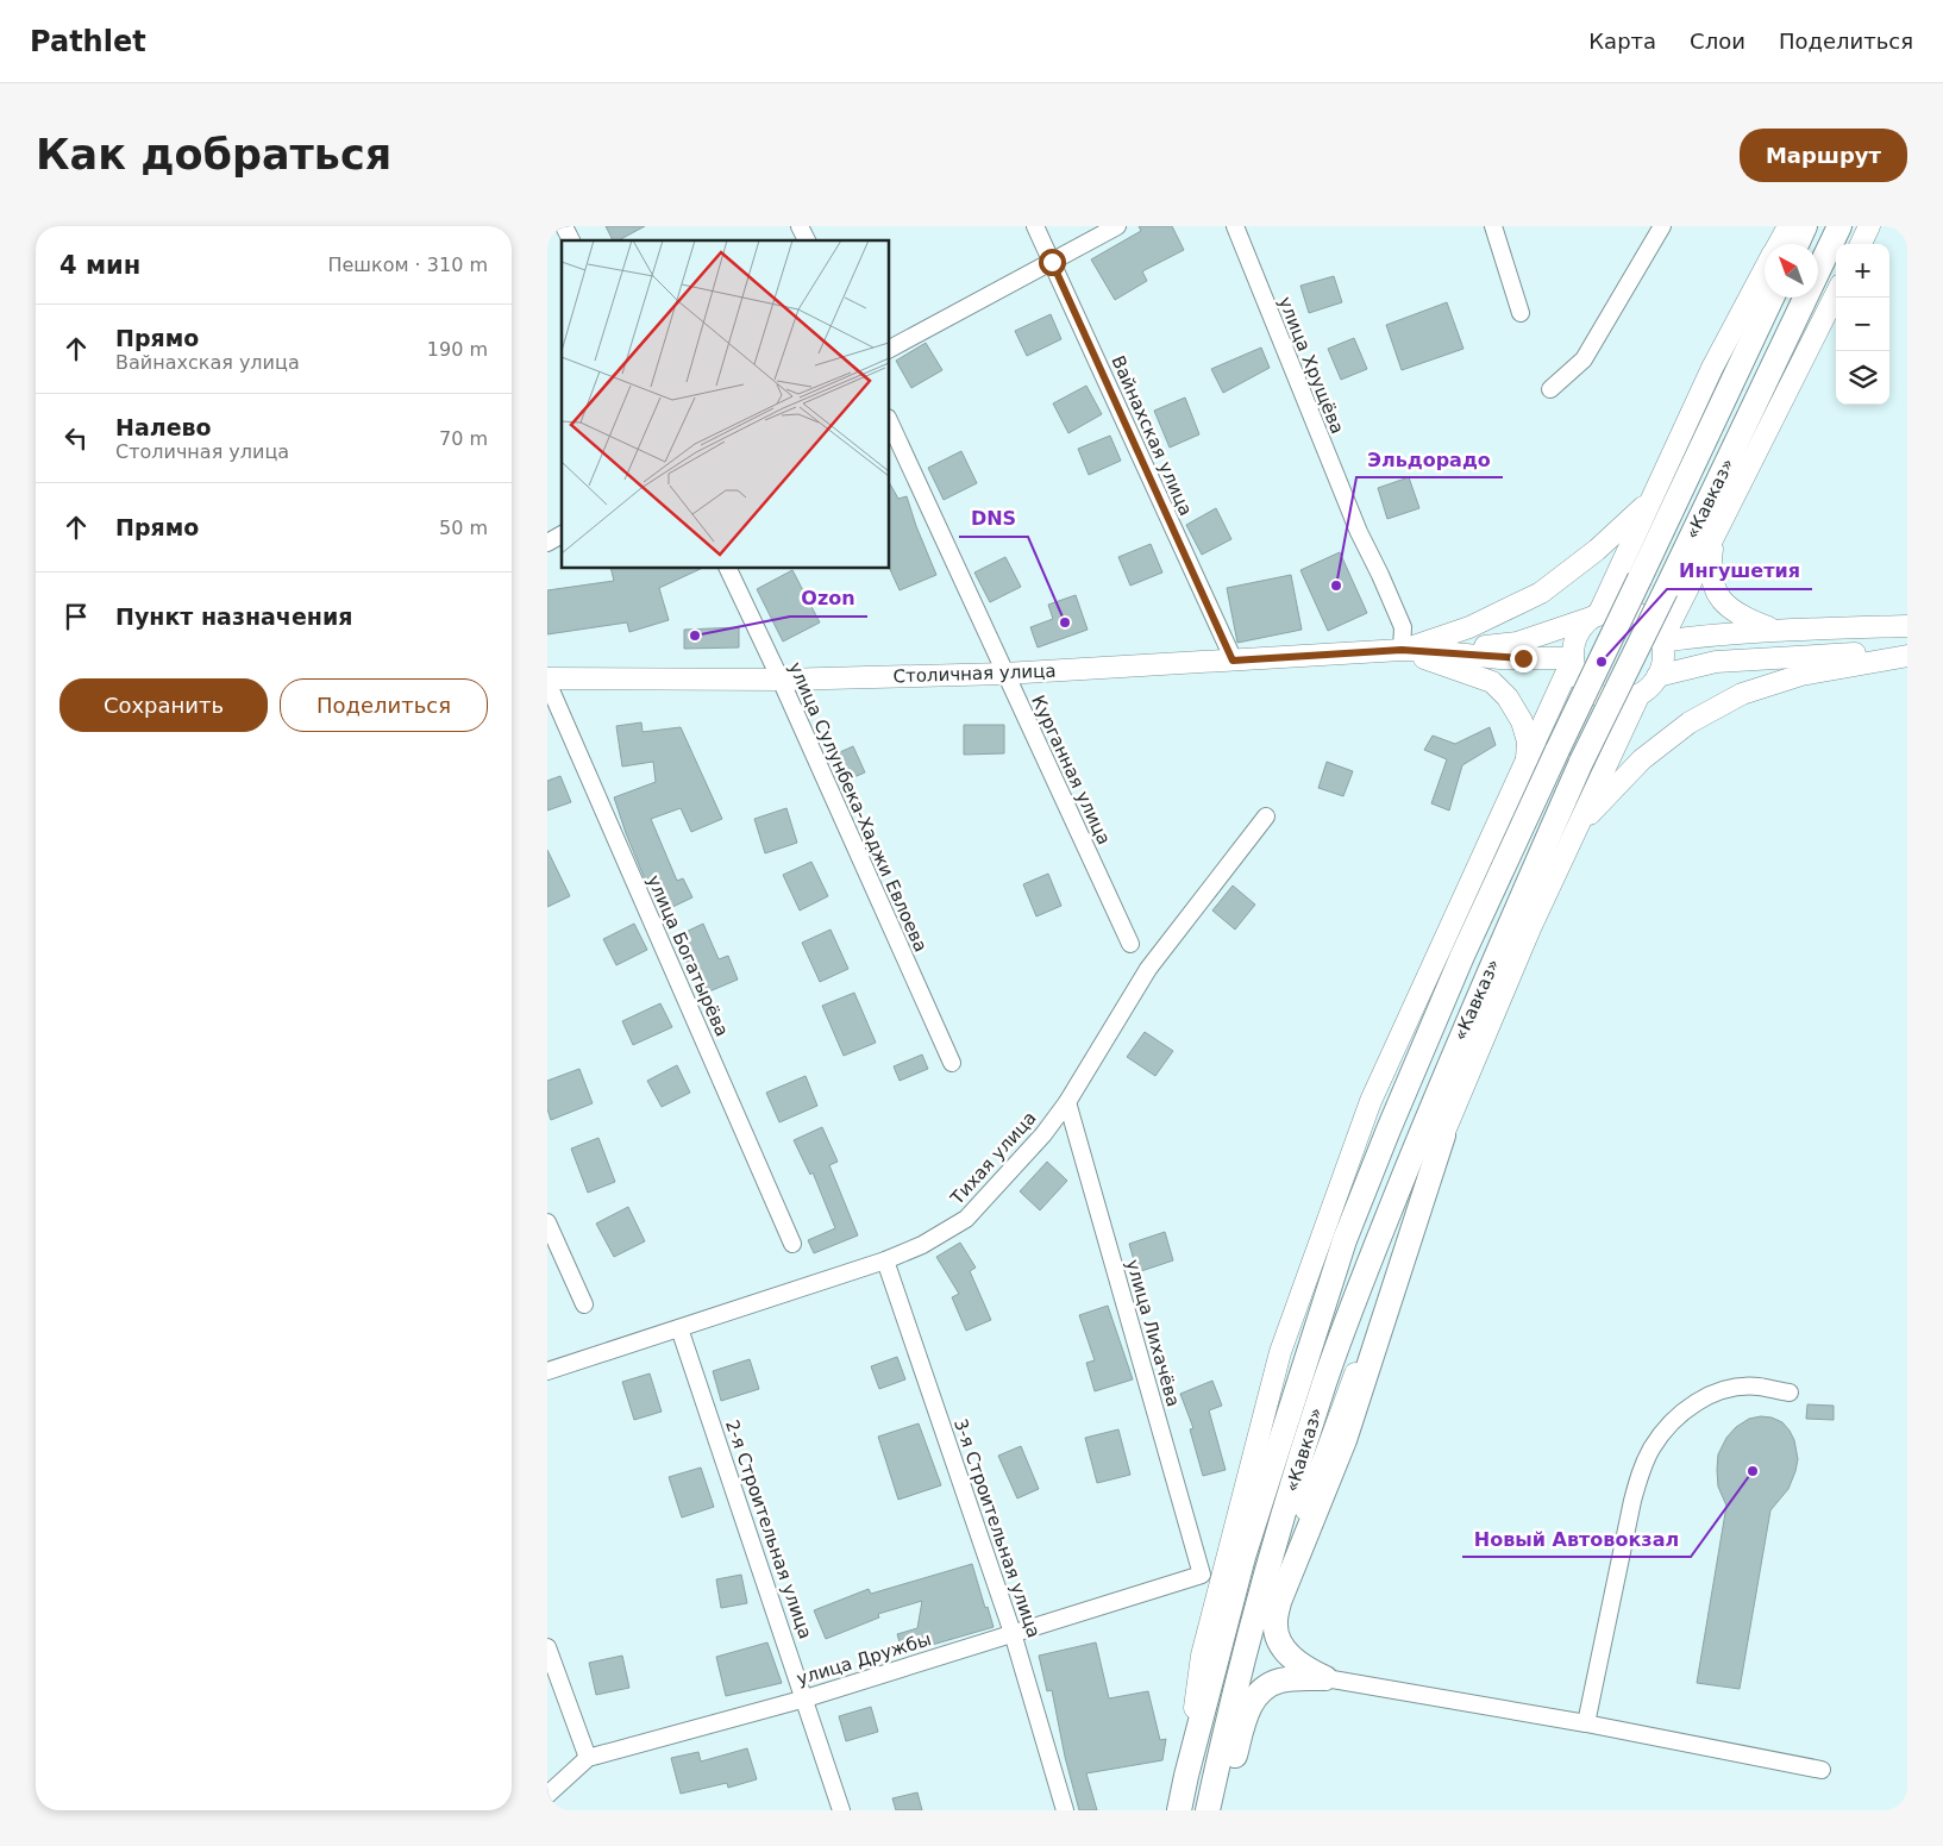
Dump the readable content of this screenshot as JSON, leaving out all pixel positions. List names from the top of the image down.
{
  "streets": {
    "highway": ["«Кавказ»"],
    "main road": ["Столичная улица"],
    "street": [
      "улица Хрущёва",
      "Вайнахская улица",
      "Курганная улица",
      "улица Сулунбека-Хаджи Евлоева",
      "улица Богатырёва",
      "Тихая улица",
      "улица Лихачёва",
      "3-я Строительная улица",
      "2-я Строительная улица",
      "улица Дружбы"
    ]
  },
  "crossings": [
    ["улица Хрущёва", "Столичная улица"],
    ["Вайнахская улица", "Столичная улица"],
    ["Столичная улица", "Курганная улица"],
    ["Столичная улица", "улица Сулунбека-Хаджи Евлоева"],
    ["Столичная улица", "улица Богатырёва"],
    ["Тихая улица", "улица Лихачёва"],
    ["Тихая улица", "3-я Строительная улица"],
    ["Тихая улица", "2-я Строительная улица"],
    ["улица Лихачёва", "улица Дружбы"],
    ["3-я Строительная улица", "улица Дружбы"],
    ["2-я Строительная улица", "улица Дружбы"]
  ],
  "places": [
    "Эльдорадо",
    "DNS",
    "Ozon",
    "Ингушетия",
    "Новый Автовокзал"
  ],
  "north": "top left",
  "page": {
    "header": "Pathlet",
    "nav": ["Карта", "Слои", "Поделиться"],
    "buttons": [
      "Маршрут",
      ["Сохранить", "Поделиться"]
    ],
    "title": "Как добраться",
    "heading": ["4 мин", "Пешком · 310 m"],
    "map_buttons": ["+", "−"],
    "list": [
      ["Прямо", "Вайнахская улица", "190 m"],
      ["Налево", "Столичная улица", "70 m"],
      ["Прямо", "50 m"],
      "Пункт назначения"
    ]
  }
}
